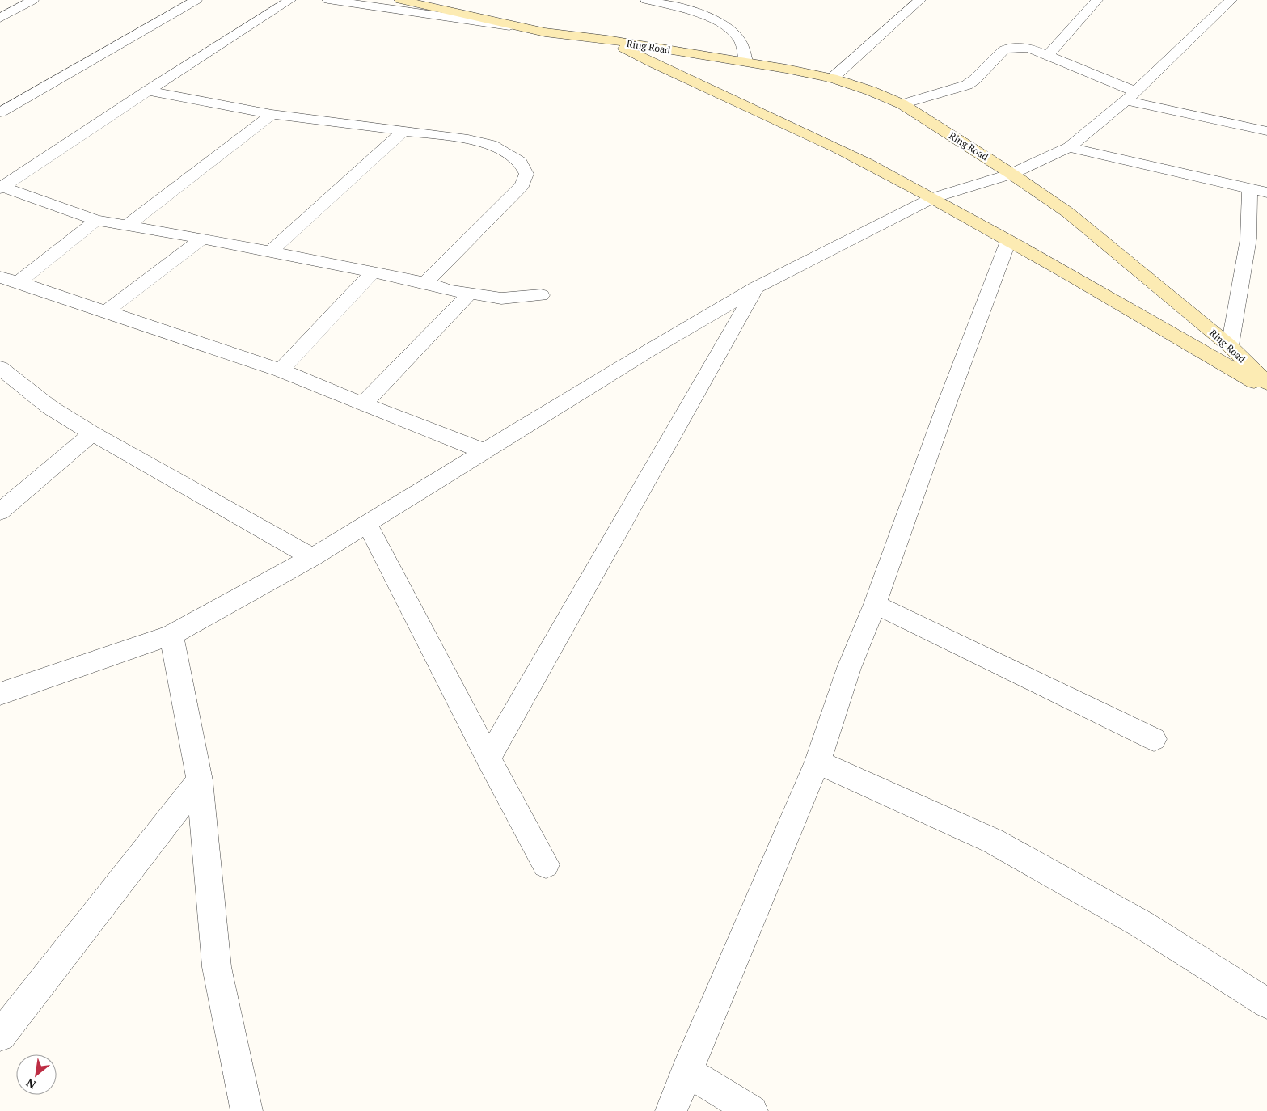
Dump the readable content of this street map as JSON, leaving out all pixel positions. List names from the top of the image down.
{
  "streets": {
    "main road": ["Ring Road"]
  },
  "north": "bottom left"
}
